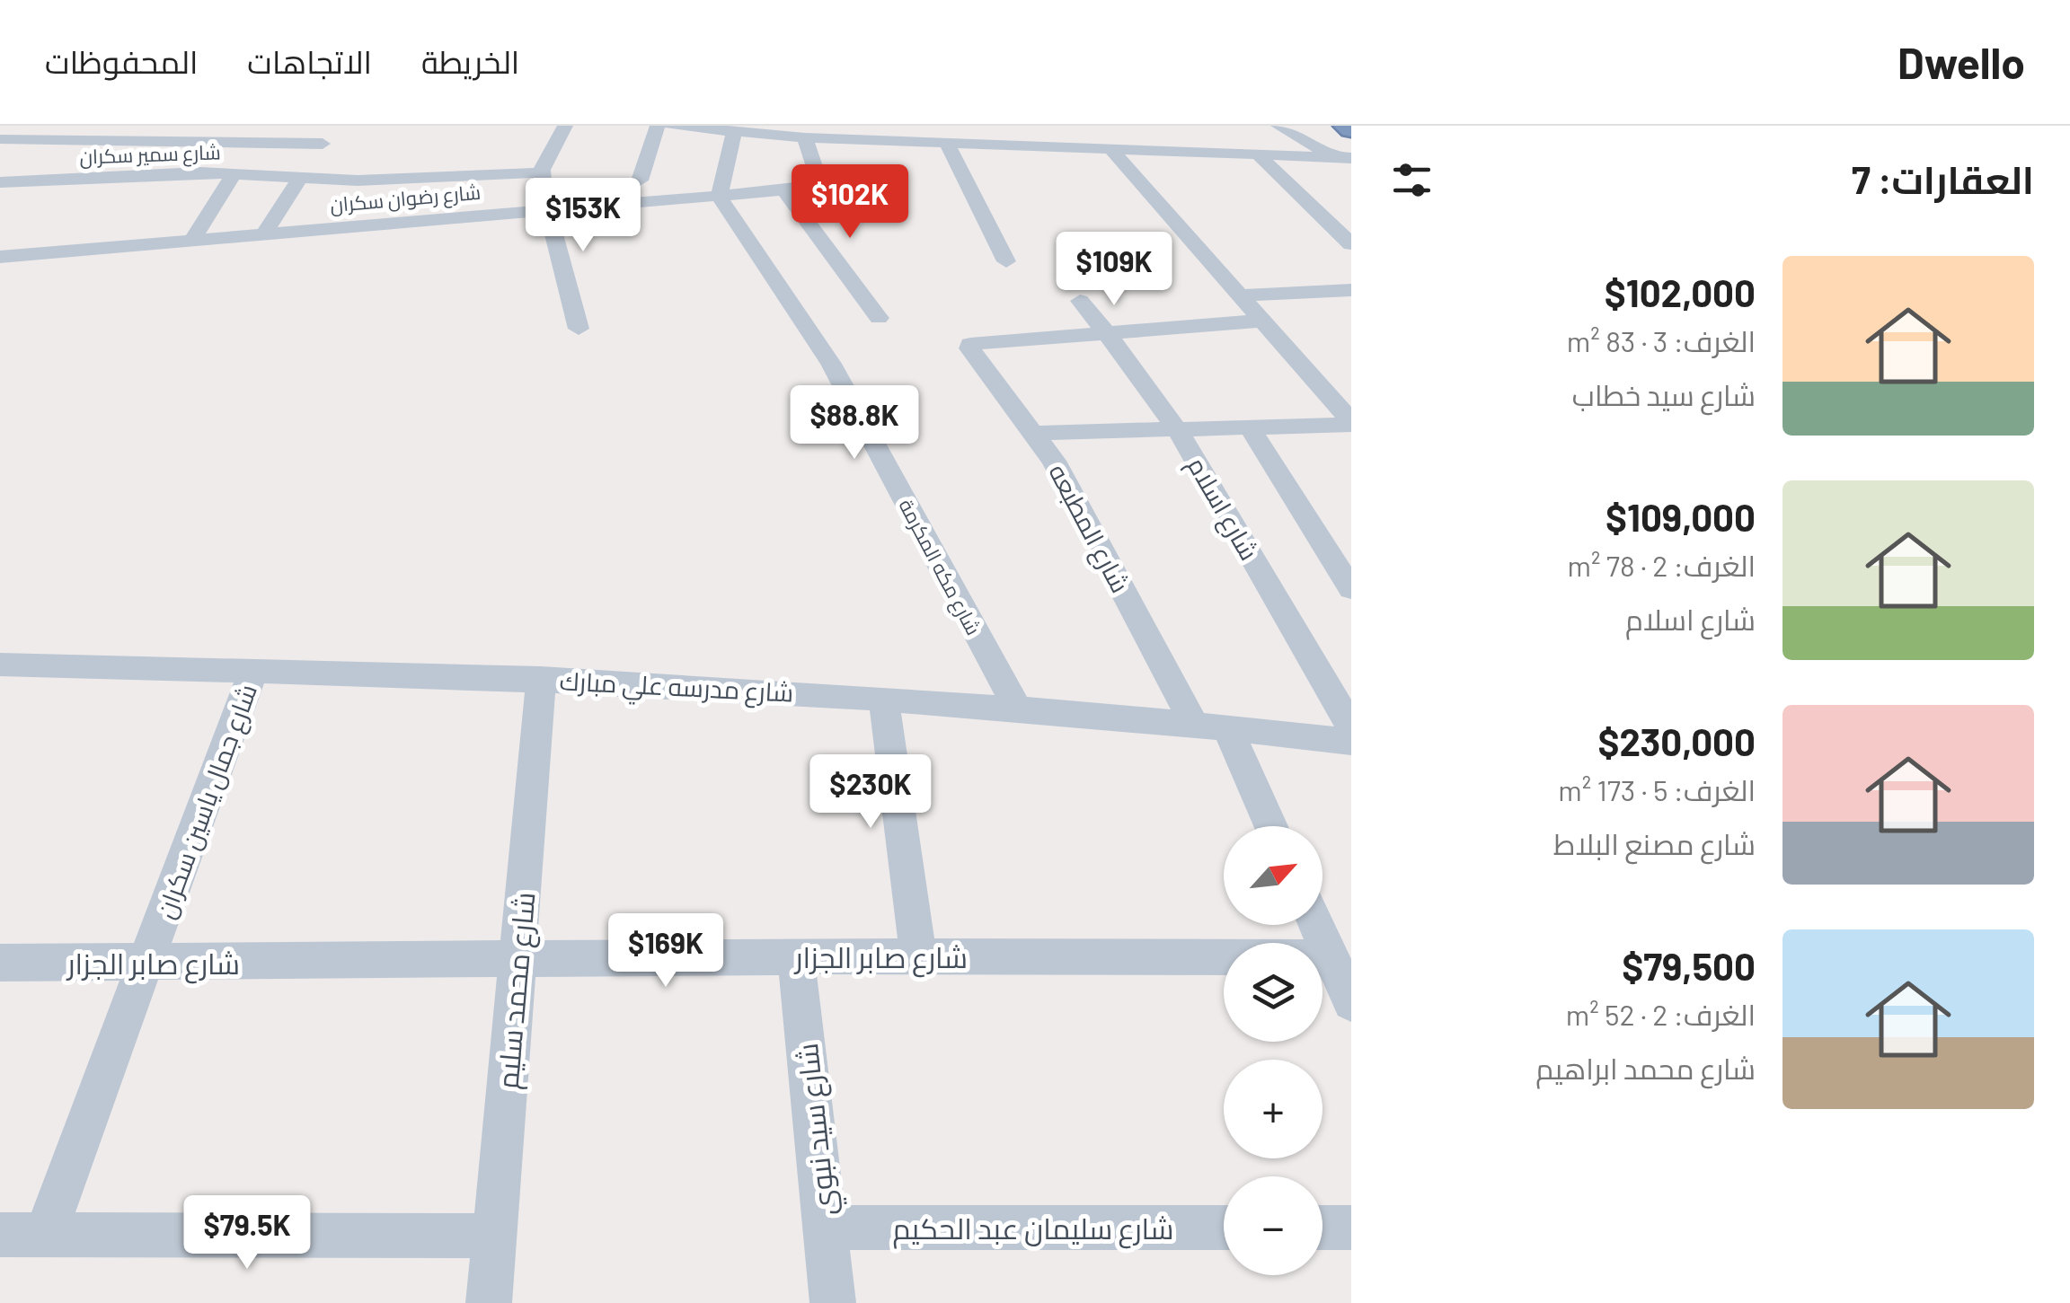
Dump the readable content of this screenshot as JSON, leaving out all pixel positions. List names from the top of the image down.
{
  "streets": {
    "street": [
      "شارع سمير سكران",
      "شارع رضوان سكران",
      "شارع اسلام",
      "شارع المطبعه",
      "شارع مكه المكرمة",
      "شارع مدرسه علي مبارك",
      "شارع جمال ياسين سكران",
      "شارع صابر الجزار",
      "شارع محمد سليم",
      "شارع سيد نبوي",
      "شارع سليمان عبد الحكيم"
    ]
  },
  "crossings": [
    ["شارع رضوان سكران", "شارع مكه المكرمة"],
    ["شارع اسلام", "شارع المطبعه"],
    ["شارع المطبعه", "شارع مدرسه علي مبارك"],
    ["شارع مكه المكرمة", "شارع مدرسه علي مبارك"],
    ["شارع مدرسه علي مبارك", "شارع جمال ياسين سكران"],
    ["شارع مدرسه علي مبارك", "شارع محمد سليم"],
    ["شارع جمال ياسين سكران", "شارع صابر الجزار"],
    ["شارع صابر الجزار", "شارع محمد سليم"],
    ["شارع صابر الجزار", "شارع سيد نبوي"],
    ["شارع سيد نبوي", "شارع سليمان عبد الحكيم"]
  ],
  "north": "top right",
  "page": {
    "header": "Dwello",
    "nav": ["الخريطة", "الاتجاهات", "المحفوظات"],
    "heading": "العقارات: 7",
    "price": [
      "$102K",
      "$153K",
      "$109K",
      "$88.8K",
      "$230K",
      "$169K",
      "$79.5K"
    ],
    "list": [
      {
        "name": "$102,000",
        "note": "الغرف: 3 · 83 m² · شارع سيد خطاب"
      },
      {
        "name": "$109,000",
        "note": "الغرف: 2 · 78 m² · شارع اسلام"
      },
      {
        "name": "$230,000",
        "note": "الغرف: 5 · 173 m² · شارع مصنع البلاط"
      },
      {
        "name": "$79,500",
        "note": "الغرف: 2 · 52 m² · شارع محمد ابراهيم"
      }
    ],
    "map_buttons": ["+", "−"]
  }
}
